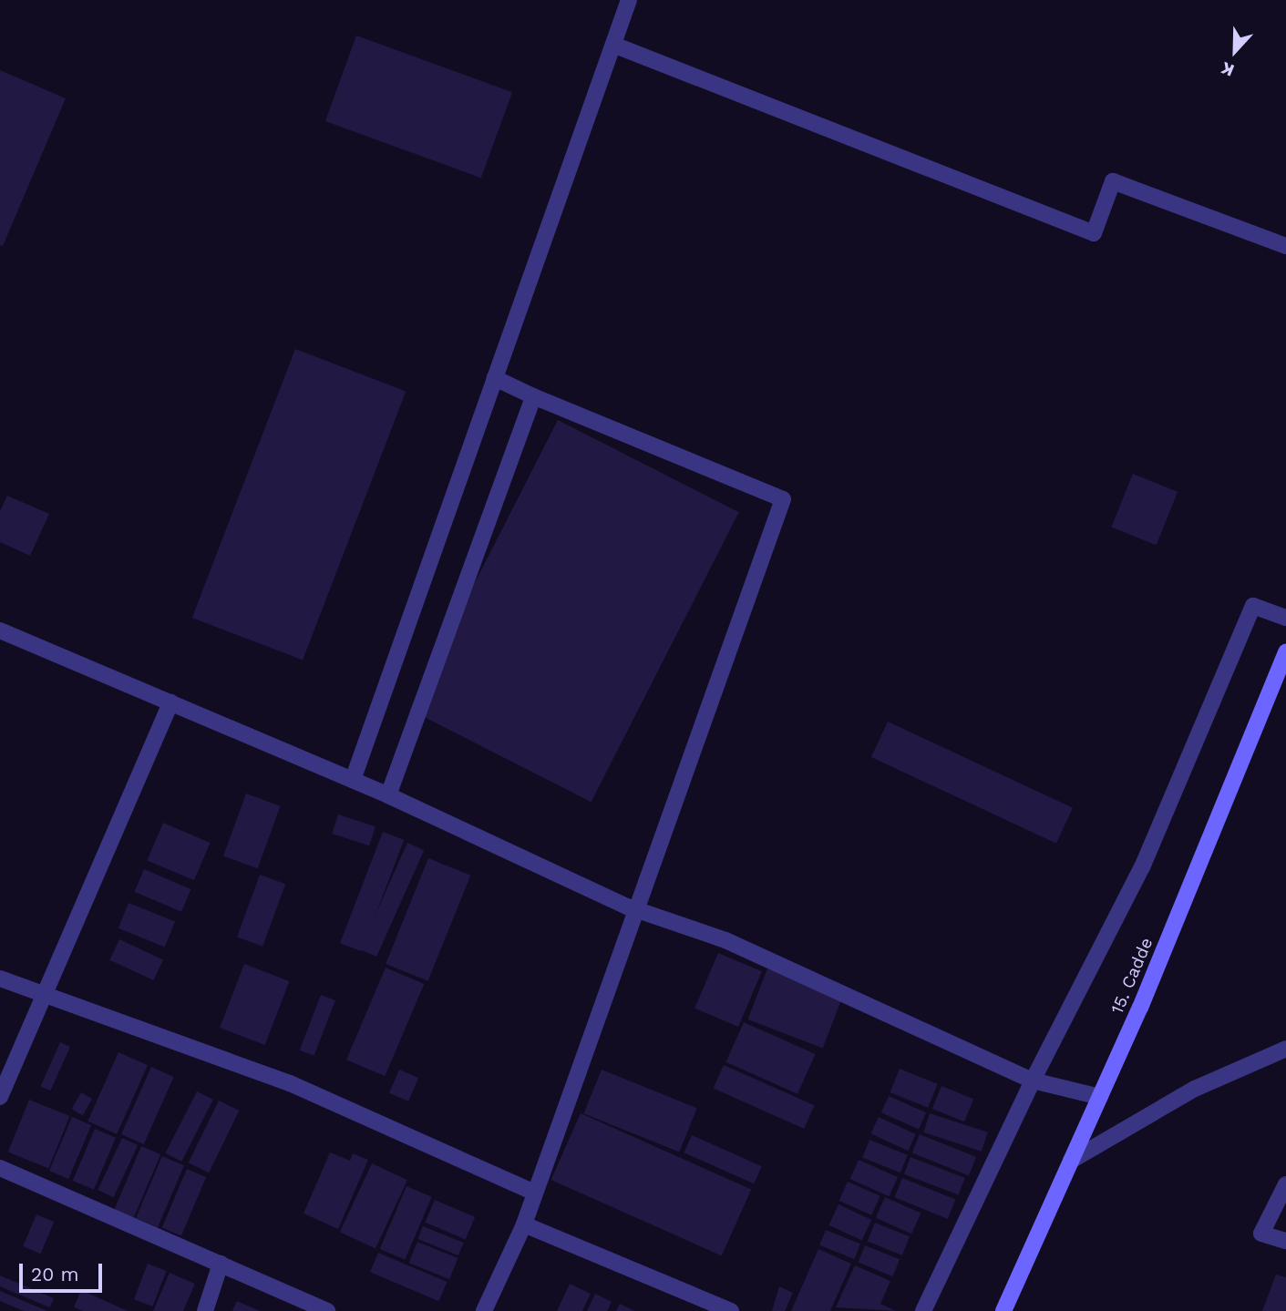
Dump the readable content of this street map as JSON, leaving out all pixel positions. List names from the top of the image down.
{
  "streets": {
    "main road": ["15. Cadde"]
  },
  "scale_bar": "20 m",
  "north": "bottom"
}
